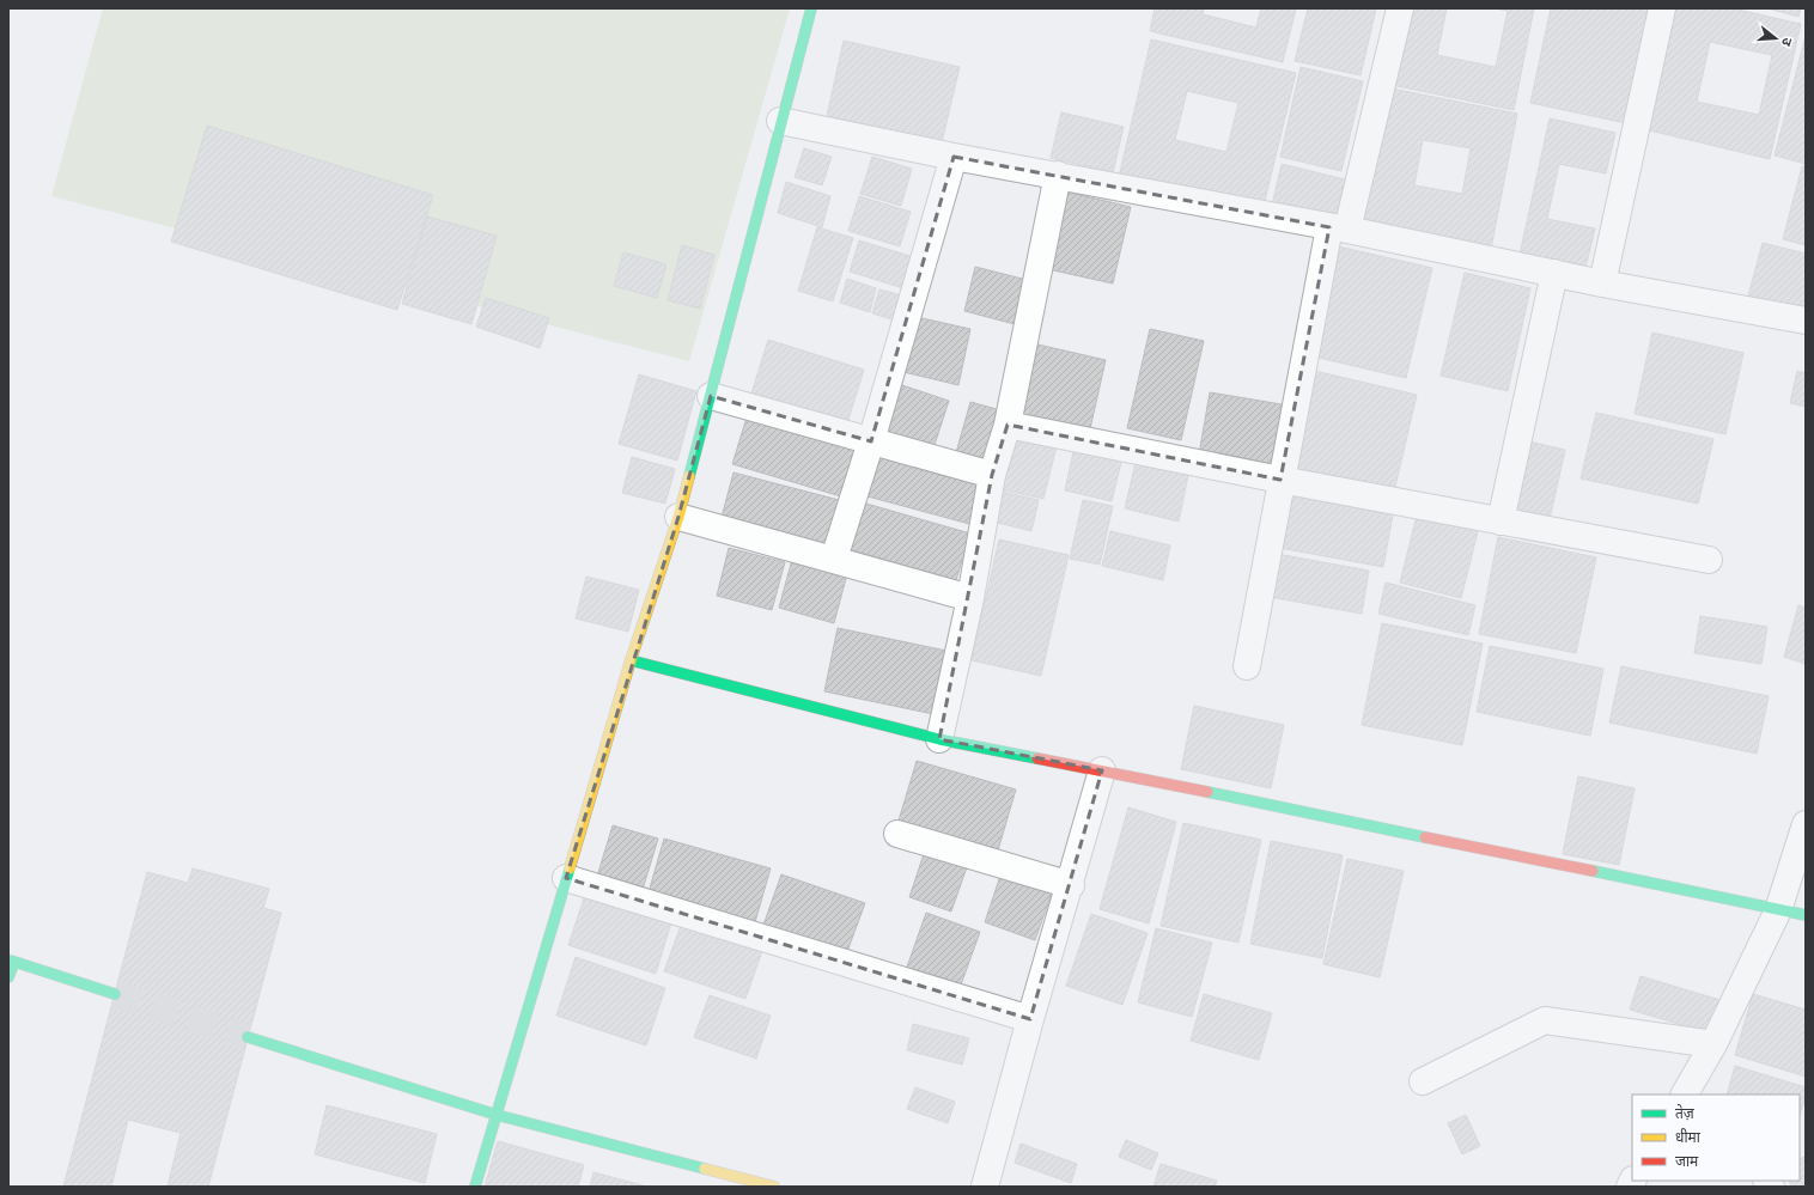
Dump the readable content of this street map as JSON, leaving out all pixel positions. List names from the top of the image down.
{
  "legend": ["तेज़", "धीमा", "जाम"],
  "north": "right"
}
